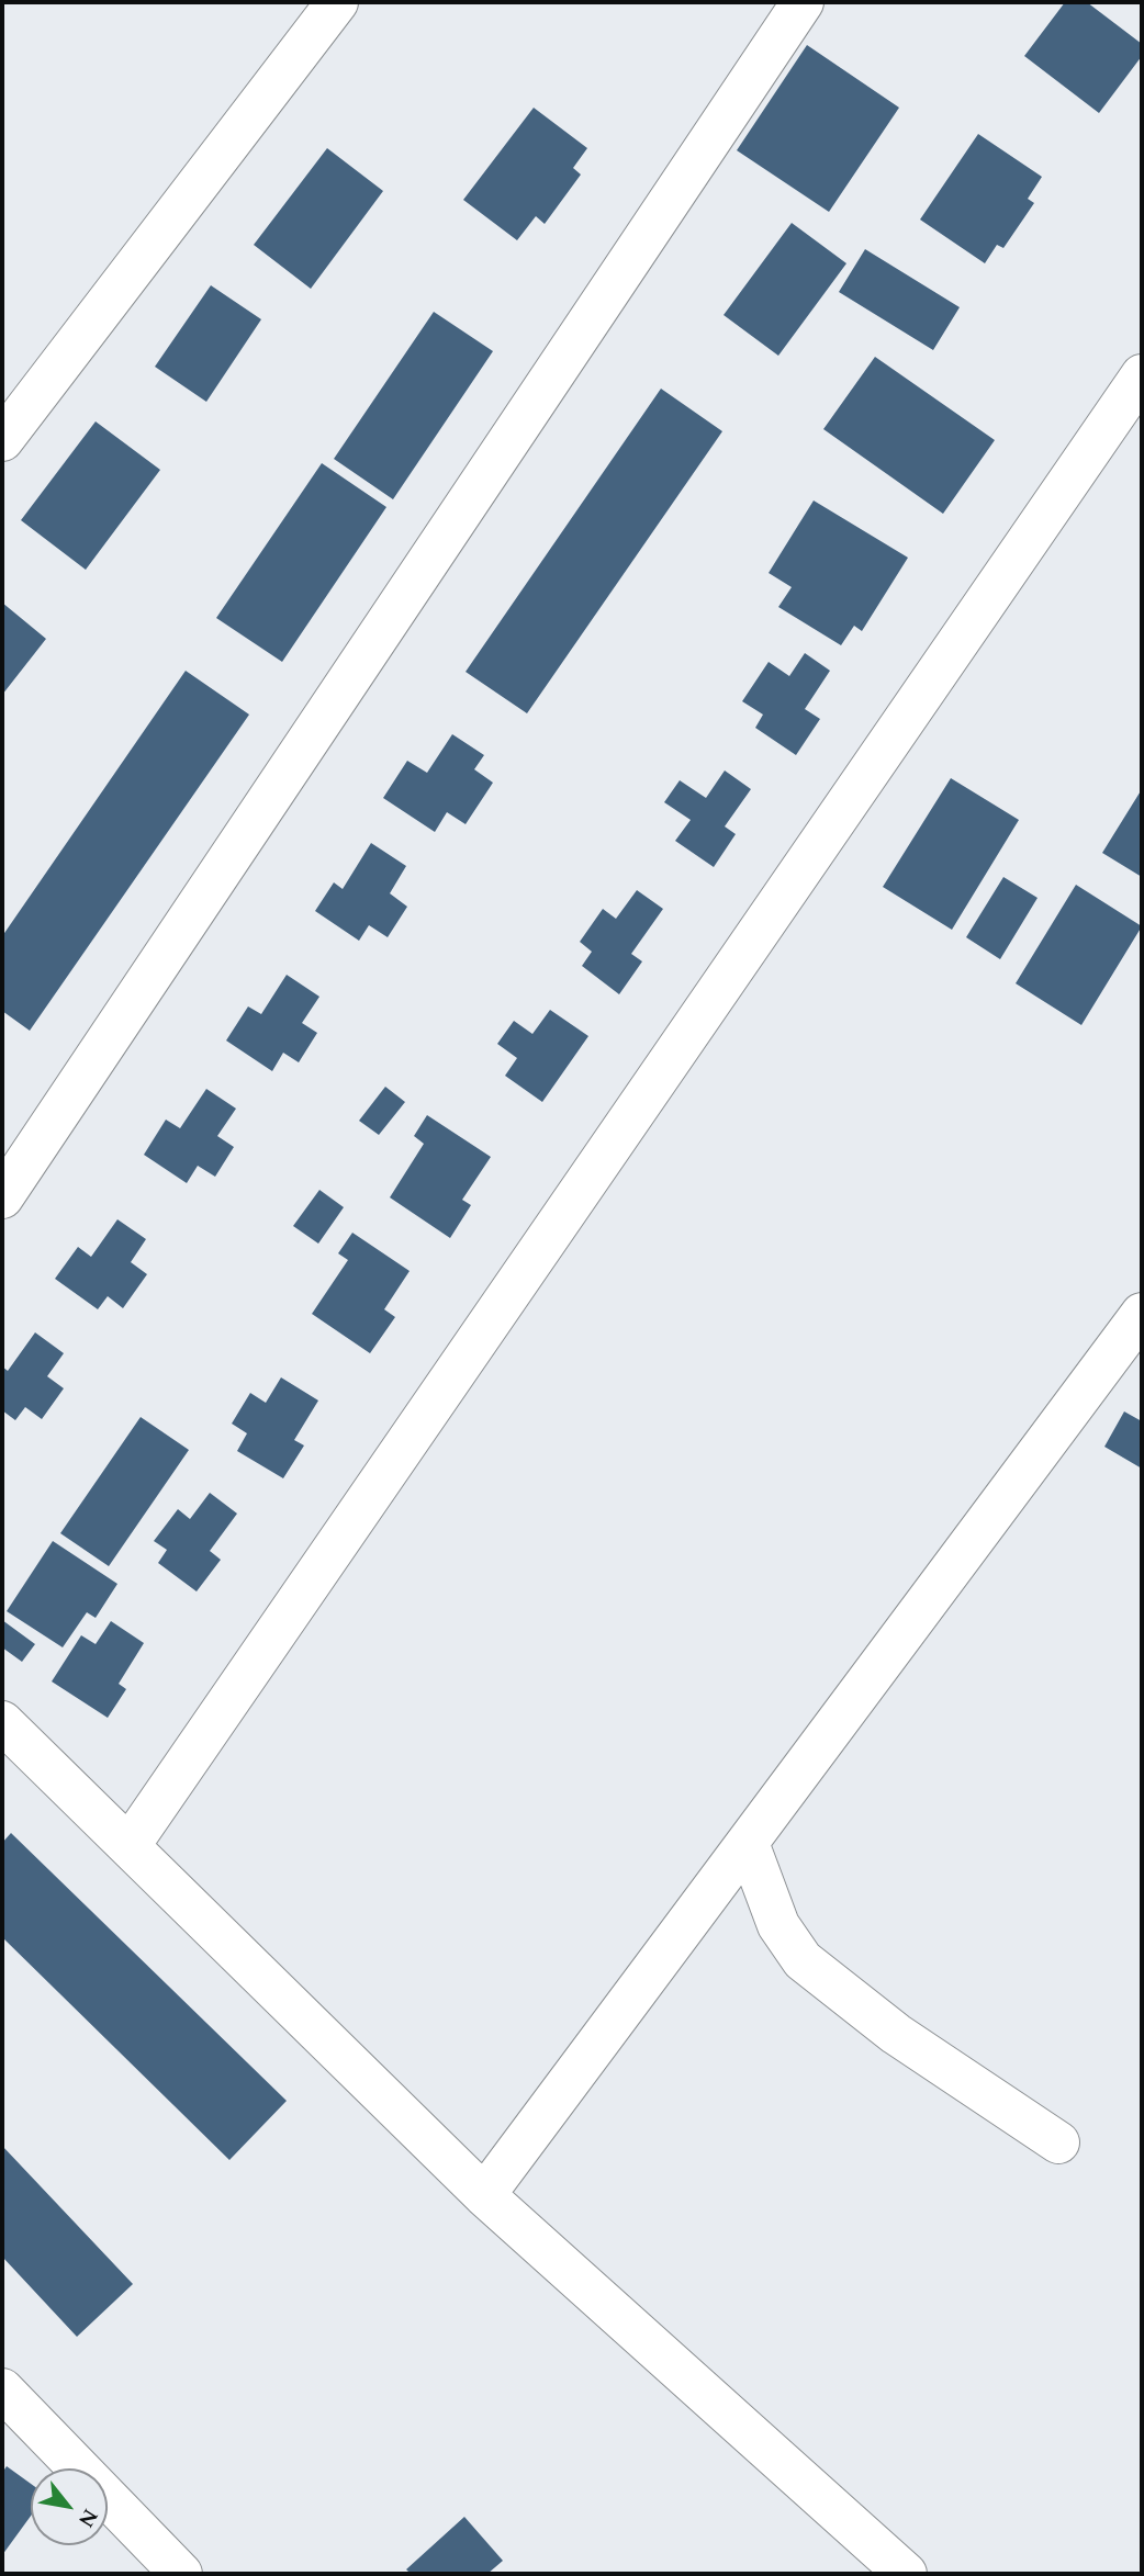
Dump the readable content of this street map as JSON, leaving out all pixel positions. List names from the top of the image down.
{
  "north": "bottom right"
}
